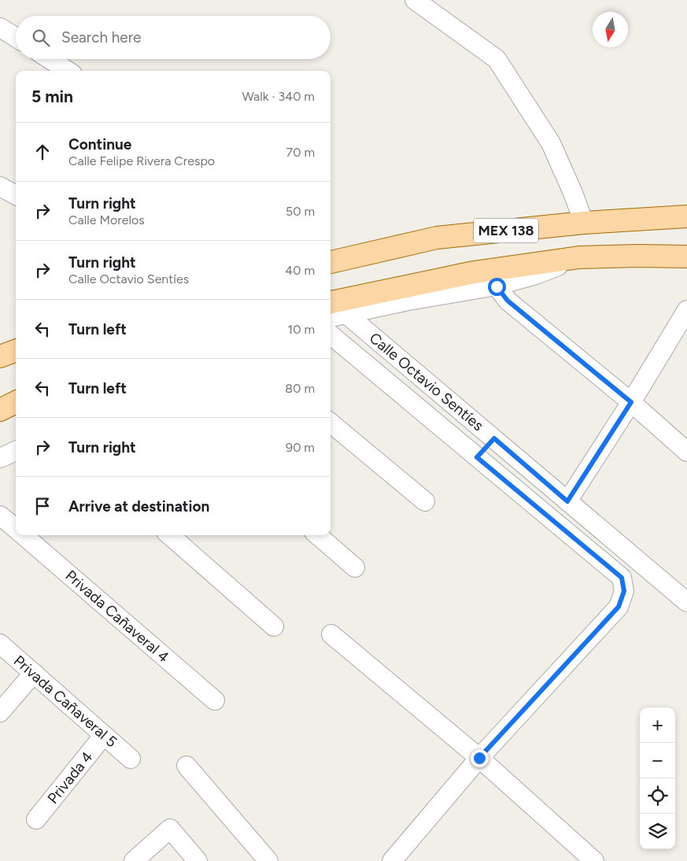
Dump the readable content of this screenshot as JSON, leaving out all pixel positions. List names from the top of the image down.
{
  "streets": {
    "main road": ["MEX 138"],
    "street": [
      "Calle Octavio Sentíes",
      "Privada Cañaveral 4",
      "Privada Cañaveral 5",
      "Privada 4"
    ]
  },
  "crossings": [
    ["Privada Cañaveral 5", "Privada 4"]
  ],
  "north": "bottom",
  "page": {
    "search": "Search here",
    "heading": ["5 min", "Walk · 340 m"],
    "list": [
      ["Continue", "Calle Felipe Rivera Crespo", "70 m"],
      ["Turn right", "Calle Morelos", "50 m"],
      ["Turn right", "Calle Octavio Sentíes", "40 m"],
      ["Turn left", "10 m"],
      ["Turn left", "80 m"],
      ["Turn right", "90 m"],
      "Arrive at destination"
    ],
    "map_buttons": ["+", "−"]
  }
}
